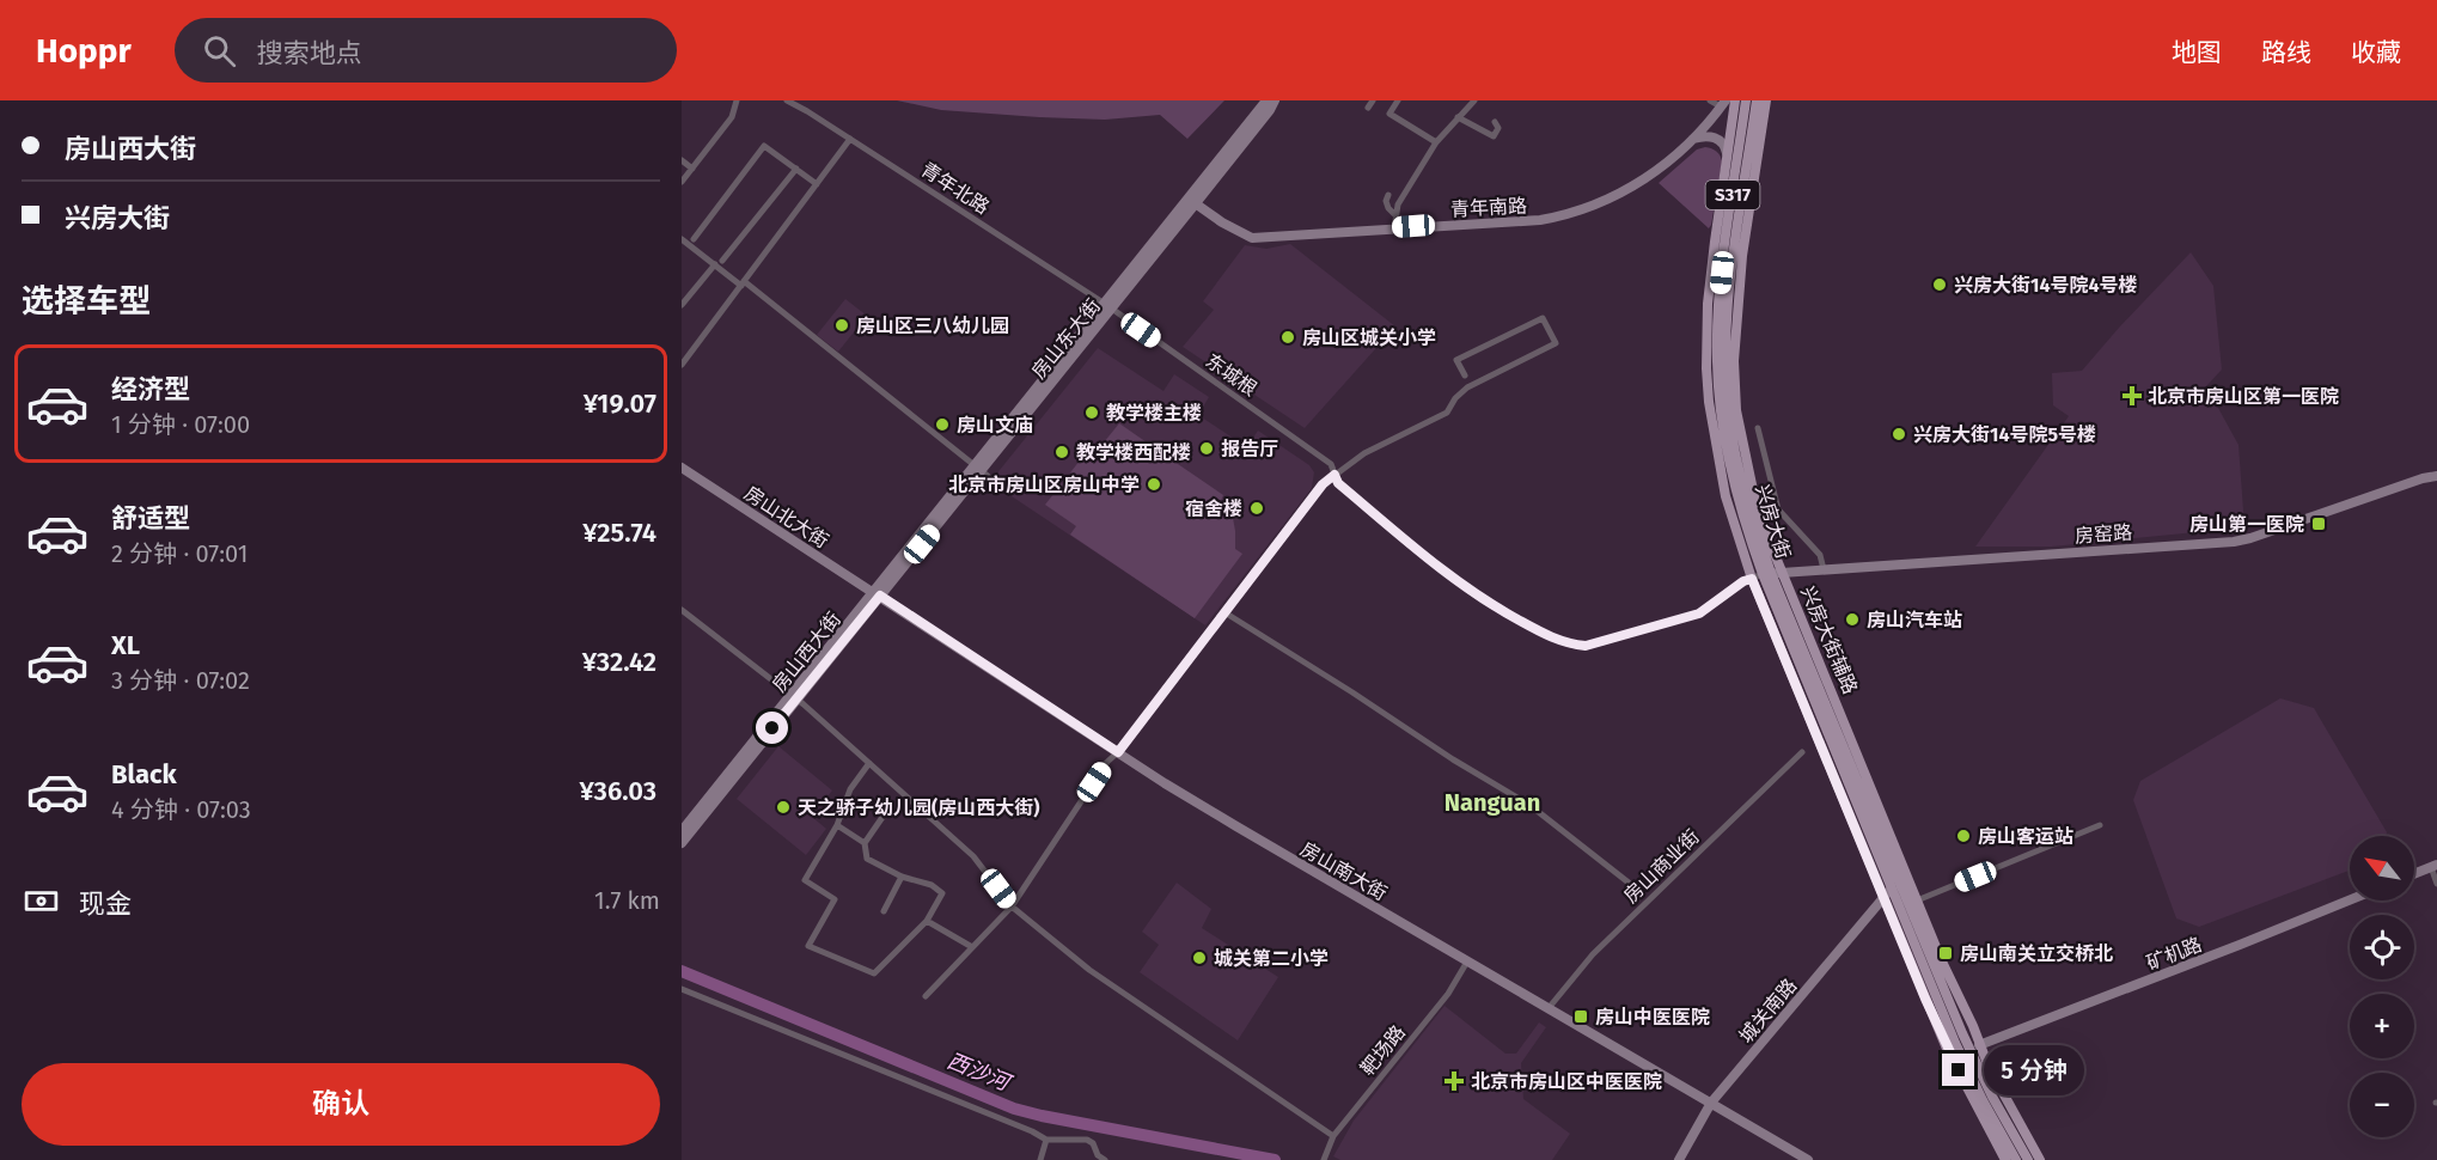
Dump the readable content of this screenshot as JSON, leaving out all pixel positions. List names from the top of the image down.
{
  "streets": {
    "main road": [
      "S317",
      "青年南路",
      "房山东大街",
      "房山北大街",
      "兴房大街",
      "房窑路",
      "兴房大街辅路",
      "房山西大街",
      "房山南大街",
      "矿机路",
      "城关南路"
    ],
    "street": [
      "青年北路",
      "东城根",
      "房山商业街",
      "靶场路"
    ]
  },
  "crossings": [
    ["青年北路", "房山东大街"],
    ["青年北路", "东城根"],
    ["青年南路", "房山东大街"],
    ["房山东大街", "东城根"],
    ["房山东大街", "房山北大街"],
    ["房山东大街", "房山西大街"],
    ["房山东大街", "房山南大街"],
    ["东城根", "兴房大街"],
    ["东城根", "房窑路"],
    ["东城根", "兴房大街辅路"],
    ["房山北大街", "房山西大街"],
    ["房山北大街", "房山南大街"],
    ["兴房大街", "房窑路"],
    ["兴房大街", "兴房大街辅路"],
    ["兴房大街", "城关南路"],
    ["房窑路", "兴房大街辅路"],
    ["兴房大街辅路", "矿机路"],
    ["房山西大街", "房山南大街"],
    ["房山商业街", "房山南大街"],
    ["房山南大街", "城关南路"],
    ["房山南大街", "靶场路"]
  ],
  "districts": ["Nanguan"],
  "water": ["西沙河"],
  "places": {
    "other": [
      "兴房大街14号院4号楼",
      "房山区三八幼儿园",
      "房山区城关小学",
      "教学楼主楼",
      "房山文庙",
      "兴房大街14号院5号楼",
      "报告厅",
      "教学楼西配楼",
      "北京市房山区房山中学",
      "宿舍楼",
      "房山汽车站",
      "天之骄子幼儿园(房山西大街)",
      "房山客运站",
      "城关第二小学"
    ],
    "health": ["北京市房山区第一医院", "北京市房山区中医医院"],
    "transit": ["房山第一医院", "房山南关立交桥北", "房山中医医院"]
  },
  "north": "top left",
  "page": {
    "header": "Hoppr",
    "search": "搜索地点",
    "nav": ["地图", "路线", "收藏"],
    "banner": ["房山西大街", "兴房大街"],
    "heading": "选择车型",
    "list": [
      {
        "name": "经济型",
        "note": "1 分钟 · 07:00",
        "value": "¥19.07"
      },
      {
        "name": "舒适型",
        "note": "2 分钟 · 07:01",
        "value": "¥25.74"
      },
      {
        "name": "XL",
        "note": "3 分钟 · 07:02",
        "value": "¥32.42"
      },
      {
        "name": "Black",
        "note": "4 分钟 · 07:03",
        "value": "¥36.03"
      }
    ],
    "map_buttons": ["+", "−"],
    "pay": ["现金", "1.7 km"],
    "bubble": "5 分钟",
    "buttons": "确认"
  }
}
